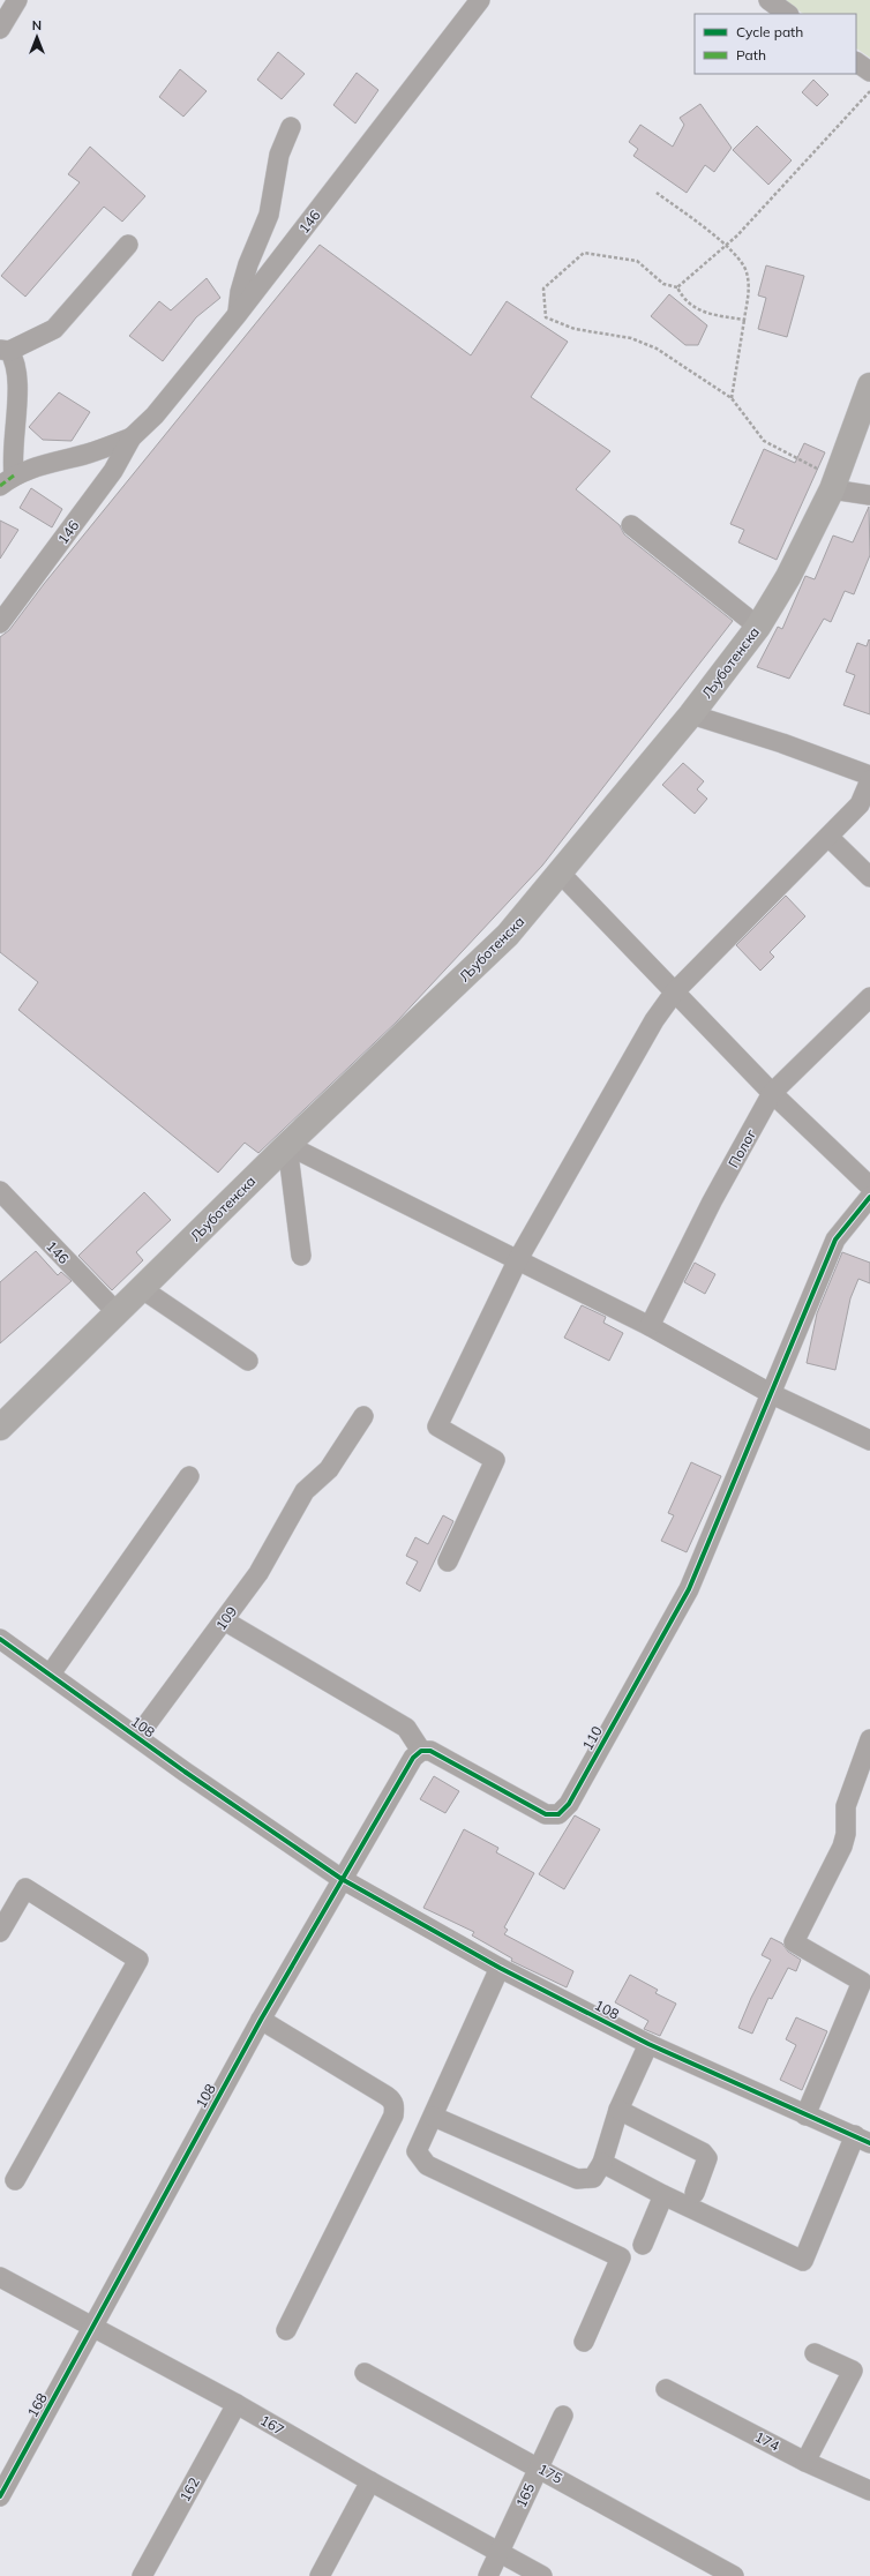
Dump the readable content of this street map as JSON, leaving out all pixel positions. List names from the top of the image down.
{
  "streets": {
    "main road": ["Љуботенска"],
    "street": [
      "146",
      "Полог",
      "109",
      "108",
      "110",
      "168",
      "167",
      "174",
      "175",
      "162",
      "165"
    ]
  },
  "crossings": [
    ["146", "Љуботенска"],
    ["109", "108"],
    ["108", "168"],
    ["108", "167"],
    ["168", "167"],
    ["167", "162"],
    ["167", "165"],
    ["175", "165"]
  ],
  "legend": ["Cycle path", "Path"],
  "north": "top"
}
